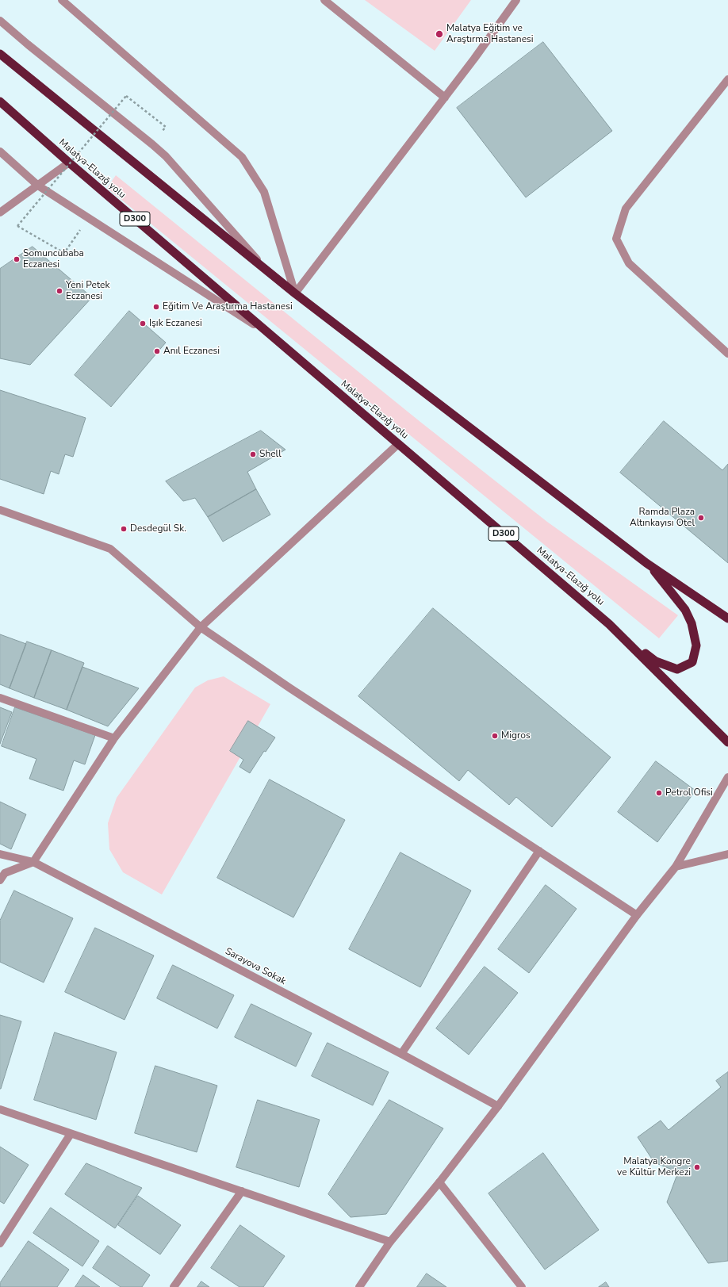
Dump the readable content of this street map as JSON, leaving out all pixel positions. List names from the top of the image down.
{
  "streets": {
    "highway": ["Malatya-Elazığ yolu", "D300"],
    "street": ["Sarayova Sokak"]
  },
  "places": [
    "Malatya Eğitim ve Araştırma Hastanesi",
    "Somuncubaba Eczanesi",
    "Yeni Petek Eczanesi",
    "Eğitim Ve Araştırma Hastanesi",
    "Işık Eczanesi",
    "Anıl Eczanesi",
    "Shell",
    "Ramda Plaza Altınkayısı Otel",
    "Desdegül Sk.",
    "Migros",
    "Petrol Ofisi",
    "Malatya Kongre ve Kültür Merkezi"
  ]
}
